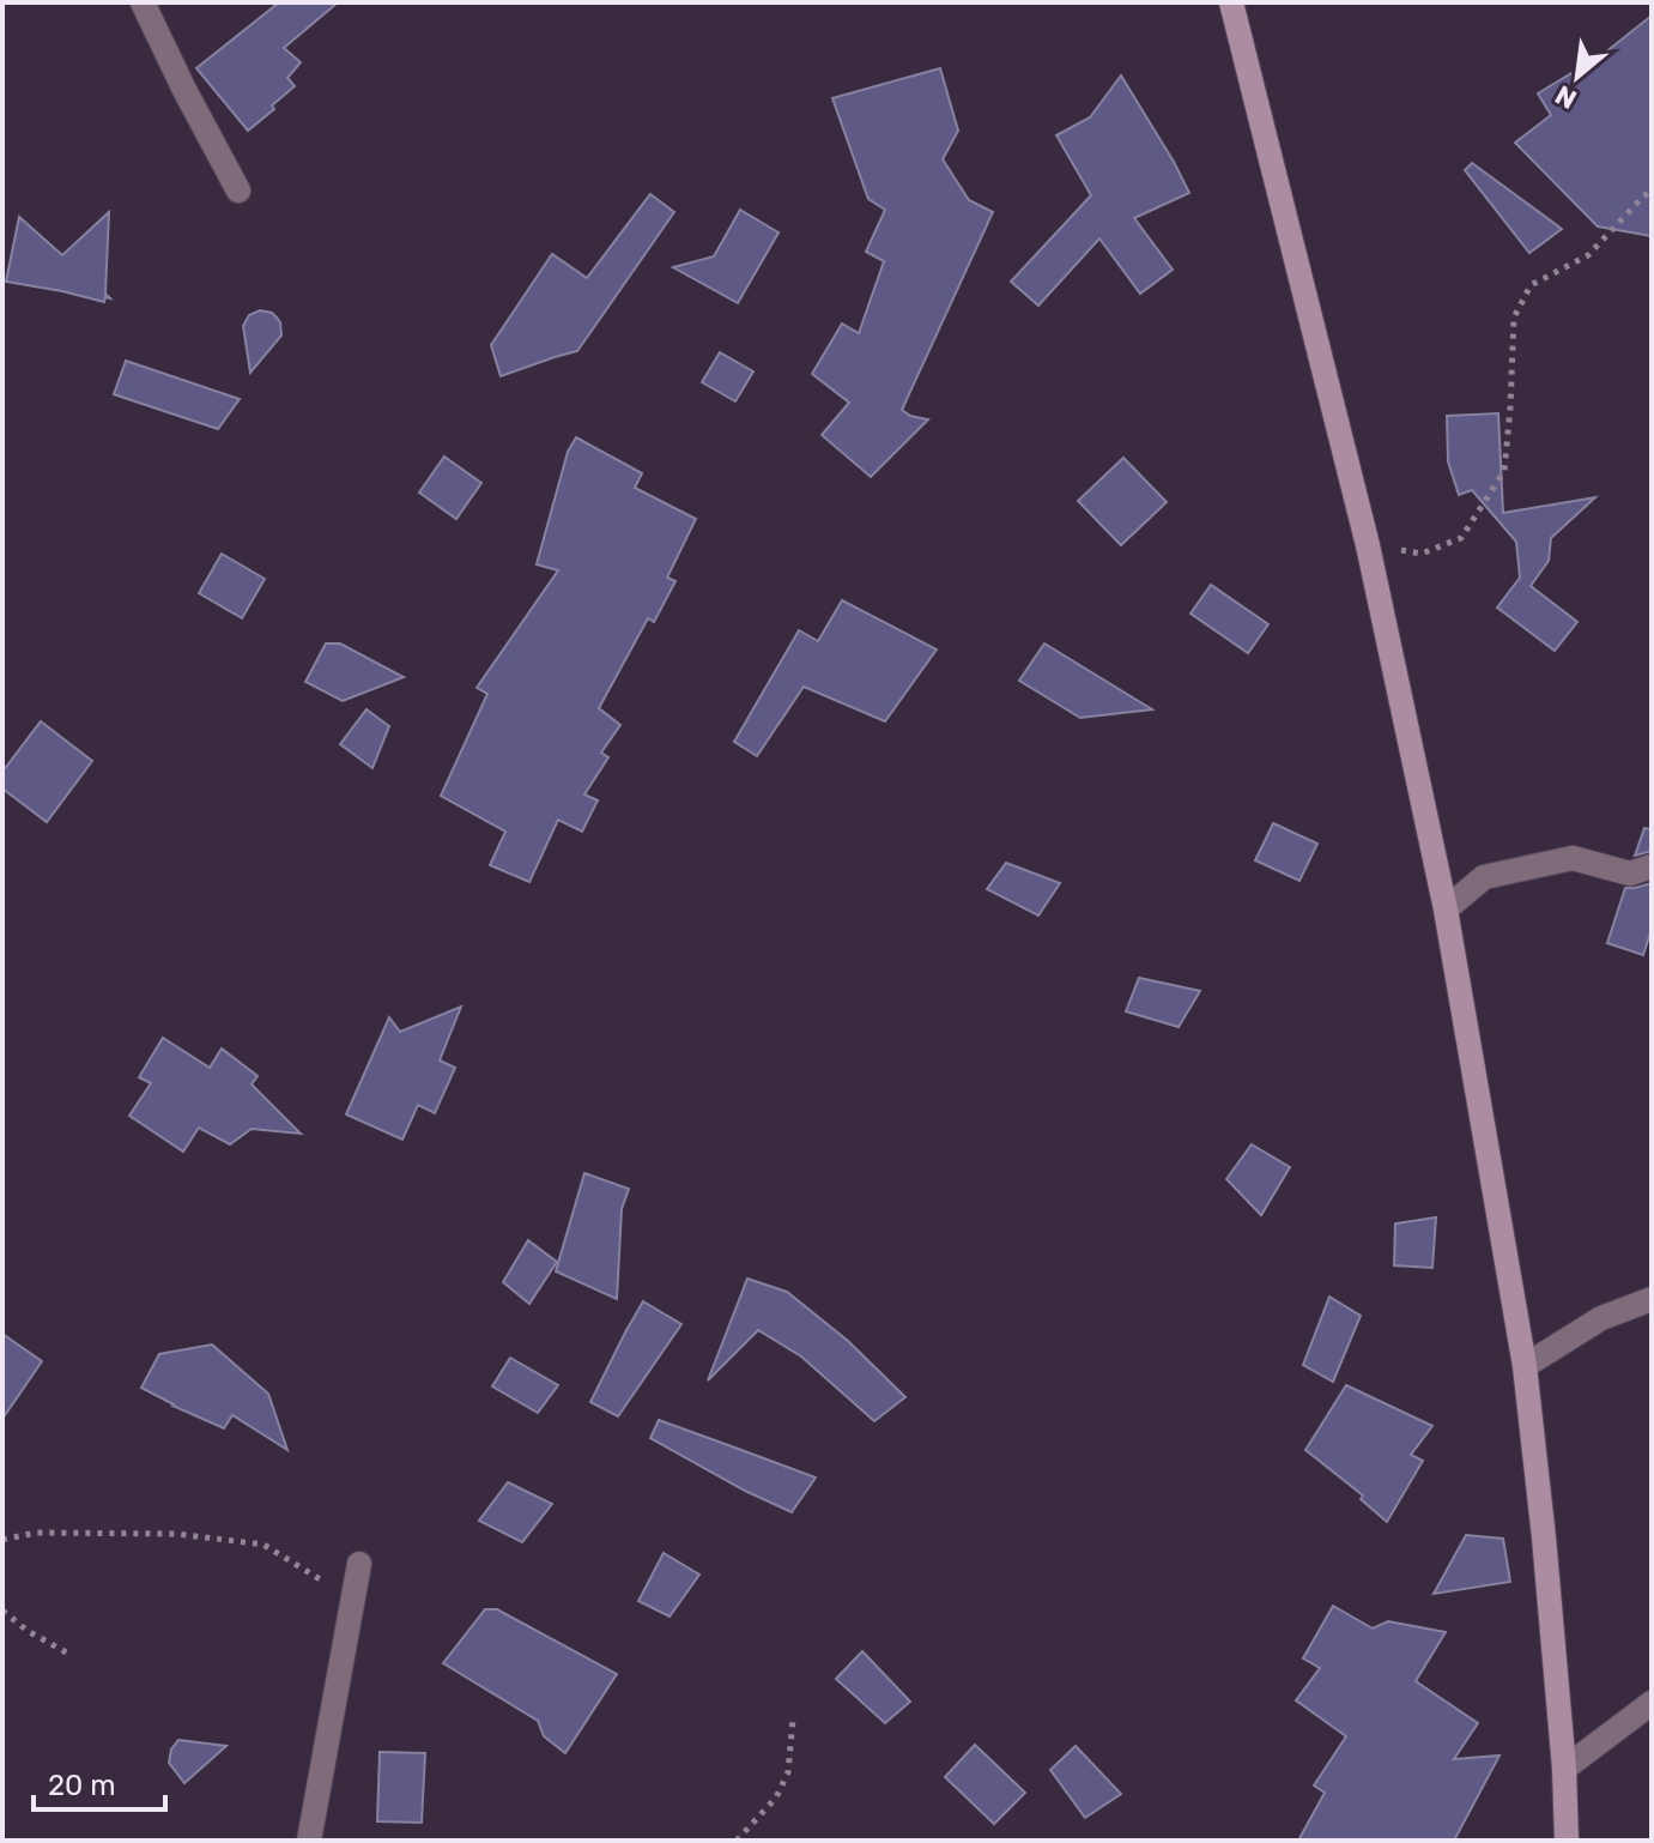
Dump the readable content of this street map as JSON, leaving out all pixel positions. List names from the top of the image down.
{
  "scale_bar": "20 m",
  "north": "bottom left"
}
